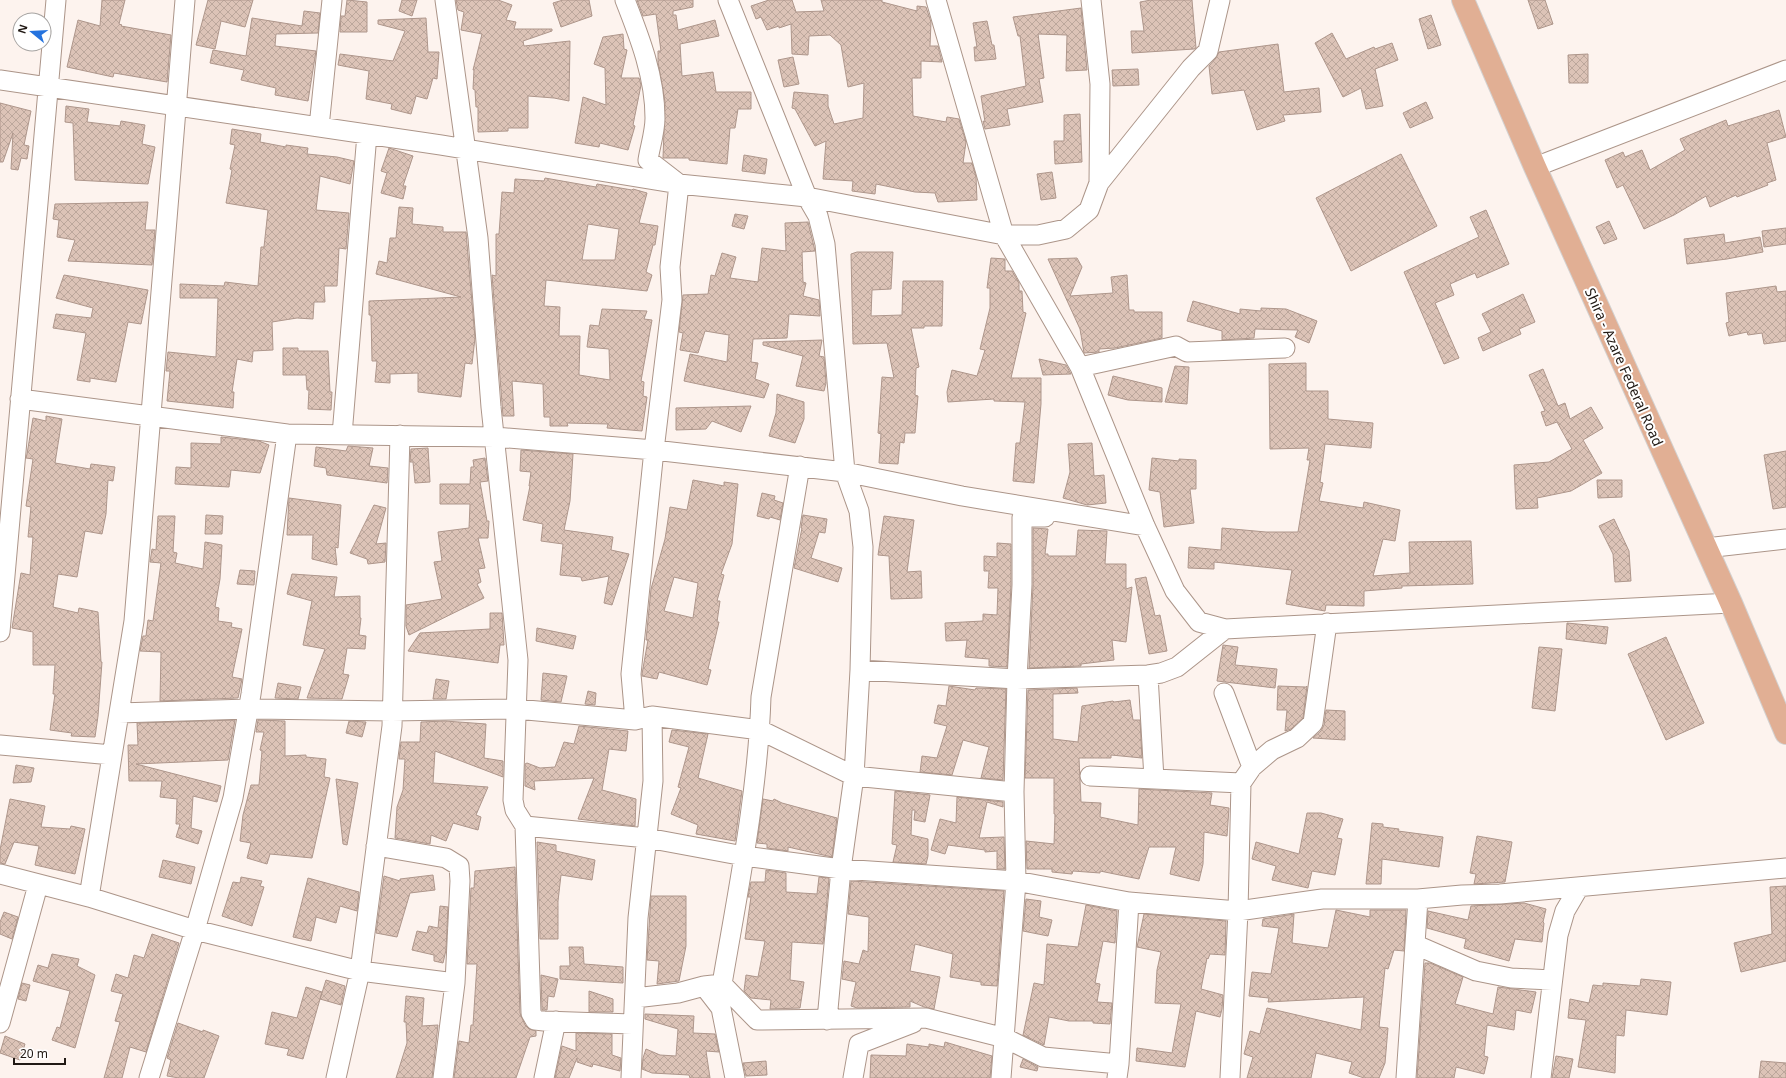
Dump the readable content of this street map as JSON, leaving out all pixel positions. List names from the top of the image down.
{
  "streets": {
    "main road": ["Shira - Azare Federal Road"]
  },
  "scale_bar": "20 m",
  "north": "left"
}
